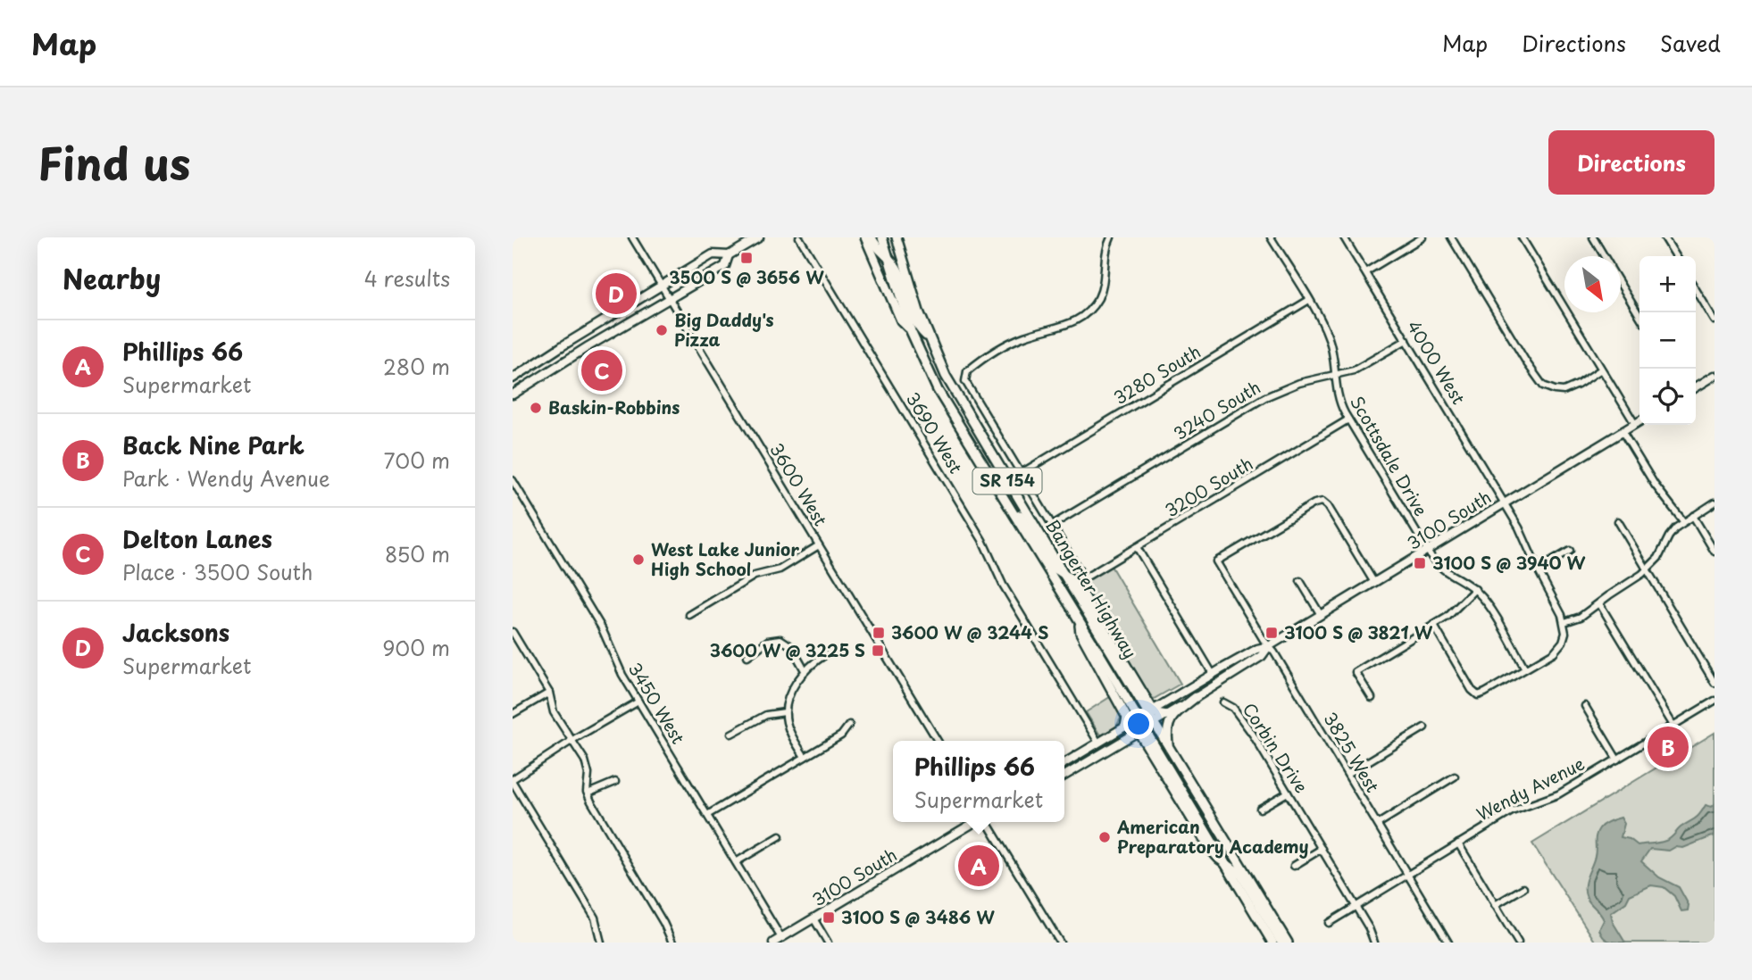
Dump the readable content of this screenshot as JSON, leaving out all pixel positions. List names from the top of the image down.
{
  "streets": {
    "highway": ["SR 154", "Bangerter Highway"],
    "main road": ["3100 South"],
    "street": [
      "4000 West",
      "3280 South",
      "3240 South",
      "3690 West",
      "Scottsdale Drive",
      "3600 West",
      "3200 South",
      "3450 West",
      "Corbin Drive",
      "3825 West",
      "Wendy Avenue"
    ]
  },
  "crossings": [
    ["4000 West", "3240 South"],
    ["4000 West", "3100 South"],
    ["3280 South", "Scottsdale Drive"],
    ["3240 South", "Scottsdale Drive"],
    ["3240 South", "3200 South"],
    ["3690 West", "3100 South"],
    ["Scottsdale Drive", "3200 South"],
    ["Scottsdale Drive", "3100 South"],
    ["3100 South", "Bangerter Highway"],
    ["3100 South", "3450 West"],
    ["3100 South", "3825 West"],
    ["Corbin Drive", "Wendy Avenue"],
    ["3825 West", "Wendy Avenue"]
  ],
  "places": {
    "transit": [
      "3500 S @ 3656 W",
      "3100 S @ 3940 W",
      "3600 W @ 3244 S",
      "3100 S @ 3821 W",
      "3600 W @ 3225 S",
      "3100 S @ 3486 W"
    ],
    "other": [
      "Big Daddy's Pizza",
      "Baskin-Robbins",
      "West Lake Junior High School",
      "American Preparatory Academy"
    ]
  },
  "north": "bottom right",
  "page": {
    "header": "Map",
    "nav": ["Map", "Directions", "Saved"],
    "title": "Find us",
    "buttons": "Directions",
    "heading": ["Nearby", "4 results"],
    "map_buttons": ["+", "−"],
    "pins": [
      "D",
      "C",
      "B",
      "A"
    ],
    "list": [
      {
        "mark": "A",
        "name": "Phillips 66",
        "note": "Supermarket",
        "value": "280 m"
      },
      {
        "mark": "B",
        "name": "Back Nine Park",
        "note": "Park · Wendy Avenue",
        "value": "700 m"
      },
      {
        "mark": "C",
        "name": "Delton Lanes",
        "note": "Place · 3500 South",
        "value": "850 m"
      },
      {
        "mark": "D",
        "name": "Jacksons",
        "note": "Supermarket",
        "value": "900 m"
      }
    ],
    "popup": ["Phillips 66", "Supermarket"]
  }
}
